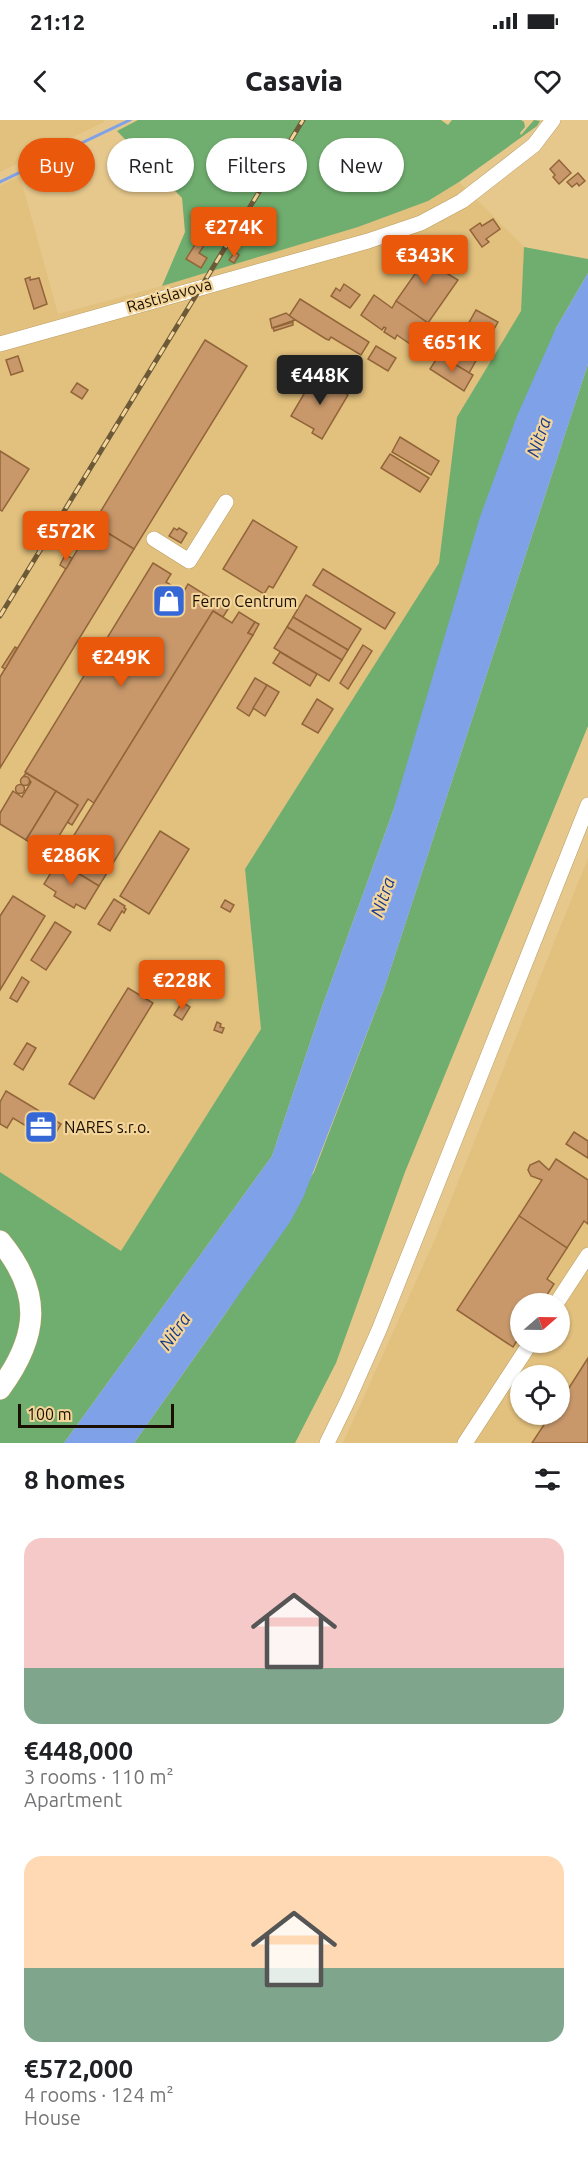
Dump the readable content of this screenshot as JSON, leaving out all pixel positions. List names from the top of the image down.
{
  "streets": {
    "street": ["Rastislavova"]
  },
  "water": ["Nitra"],
  "places": {
    "shop": ["Ferro Centrum"],
    "office": ["NARES s.r.o."]
  },
  "scale_bar": "100 m",
  "north": "right",
  "page": {
    "status": "21:12",
    "header": "Casavia",
    "chip": [
      "Buy",
      "Rent",
      "Filters",
      "New"
    ],
    "price": [
      "€274K",
      "€343K",
      "€651K",
      "€448K",
      "€572K",
      "€249K",
      "€286K",
      "€228K"
    ],
    "scale": "100 m",
    "heading": "8 homes",
    "list": [
      {
        "name": "€448,000",
        "note": "3 rooms · 110 m² · Apartment"
      },
      {
        "name": "€572,000",
        "note": "4 rooms · 124 m² · House"
      }
    ]
  }
}
